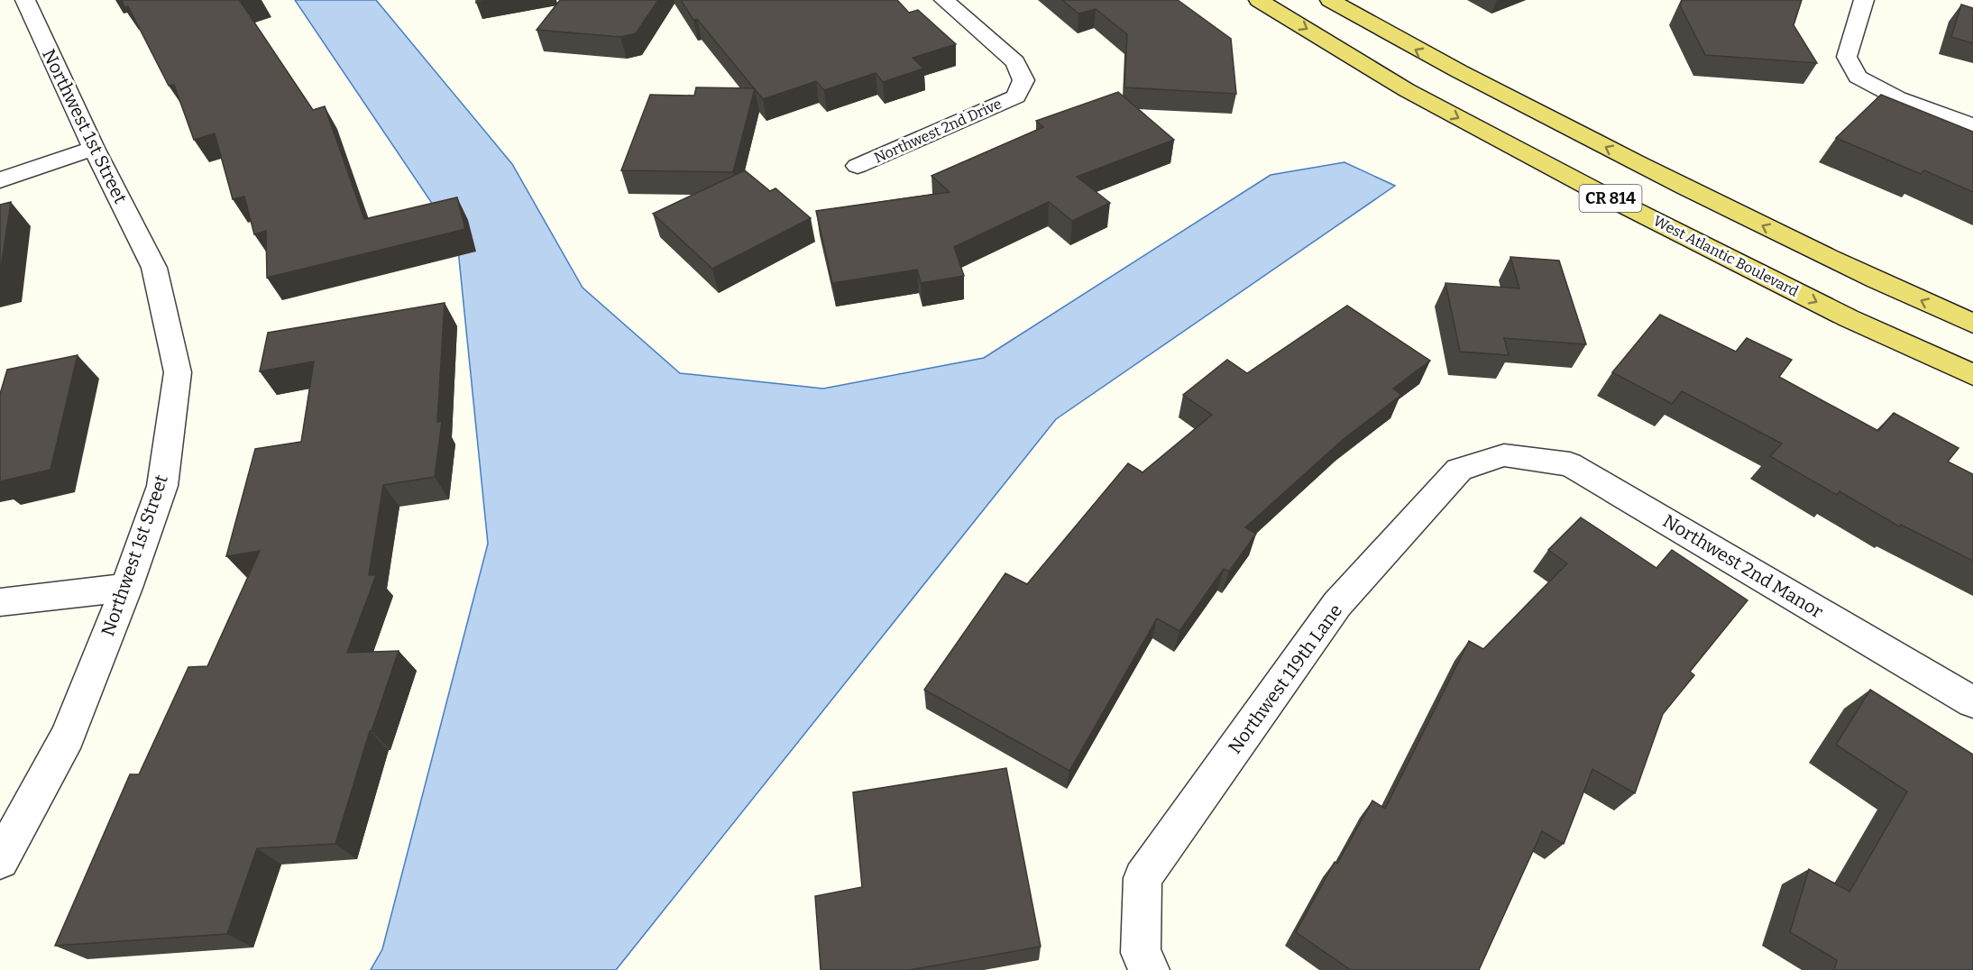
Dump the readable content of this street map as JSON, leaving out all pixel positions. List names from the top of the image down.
{
  "streets": {
    "main road": ["CR 814", "West Atlantic Boulevard"],
    "street": [
      "Northwest 1st Street",
      "Northwest 2nd Drive",
      "Northwest 2nd Manor",
      "Northwest 119th Lane"
    ]
  },
  "crossings": [
    ["Northwest 2nd Manor", "Northwest 119th Lane"]
  ]
}
